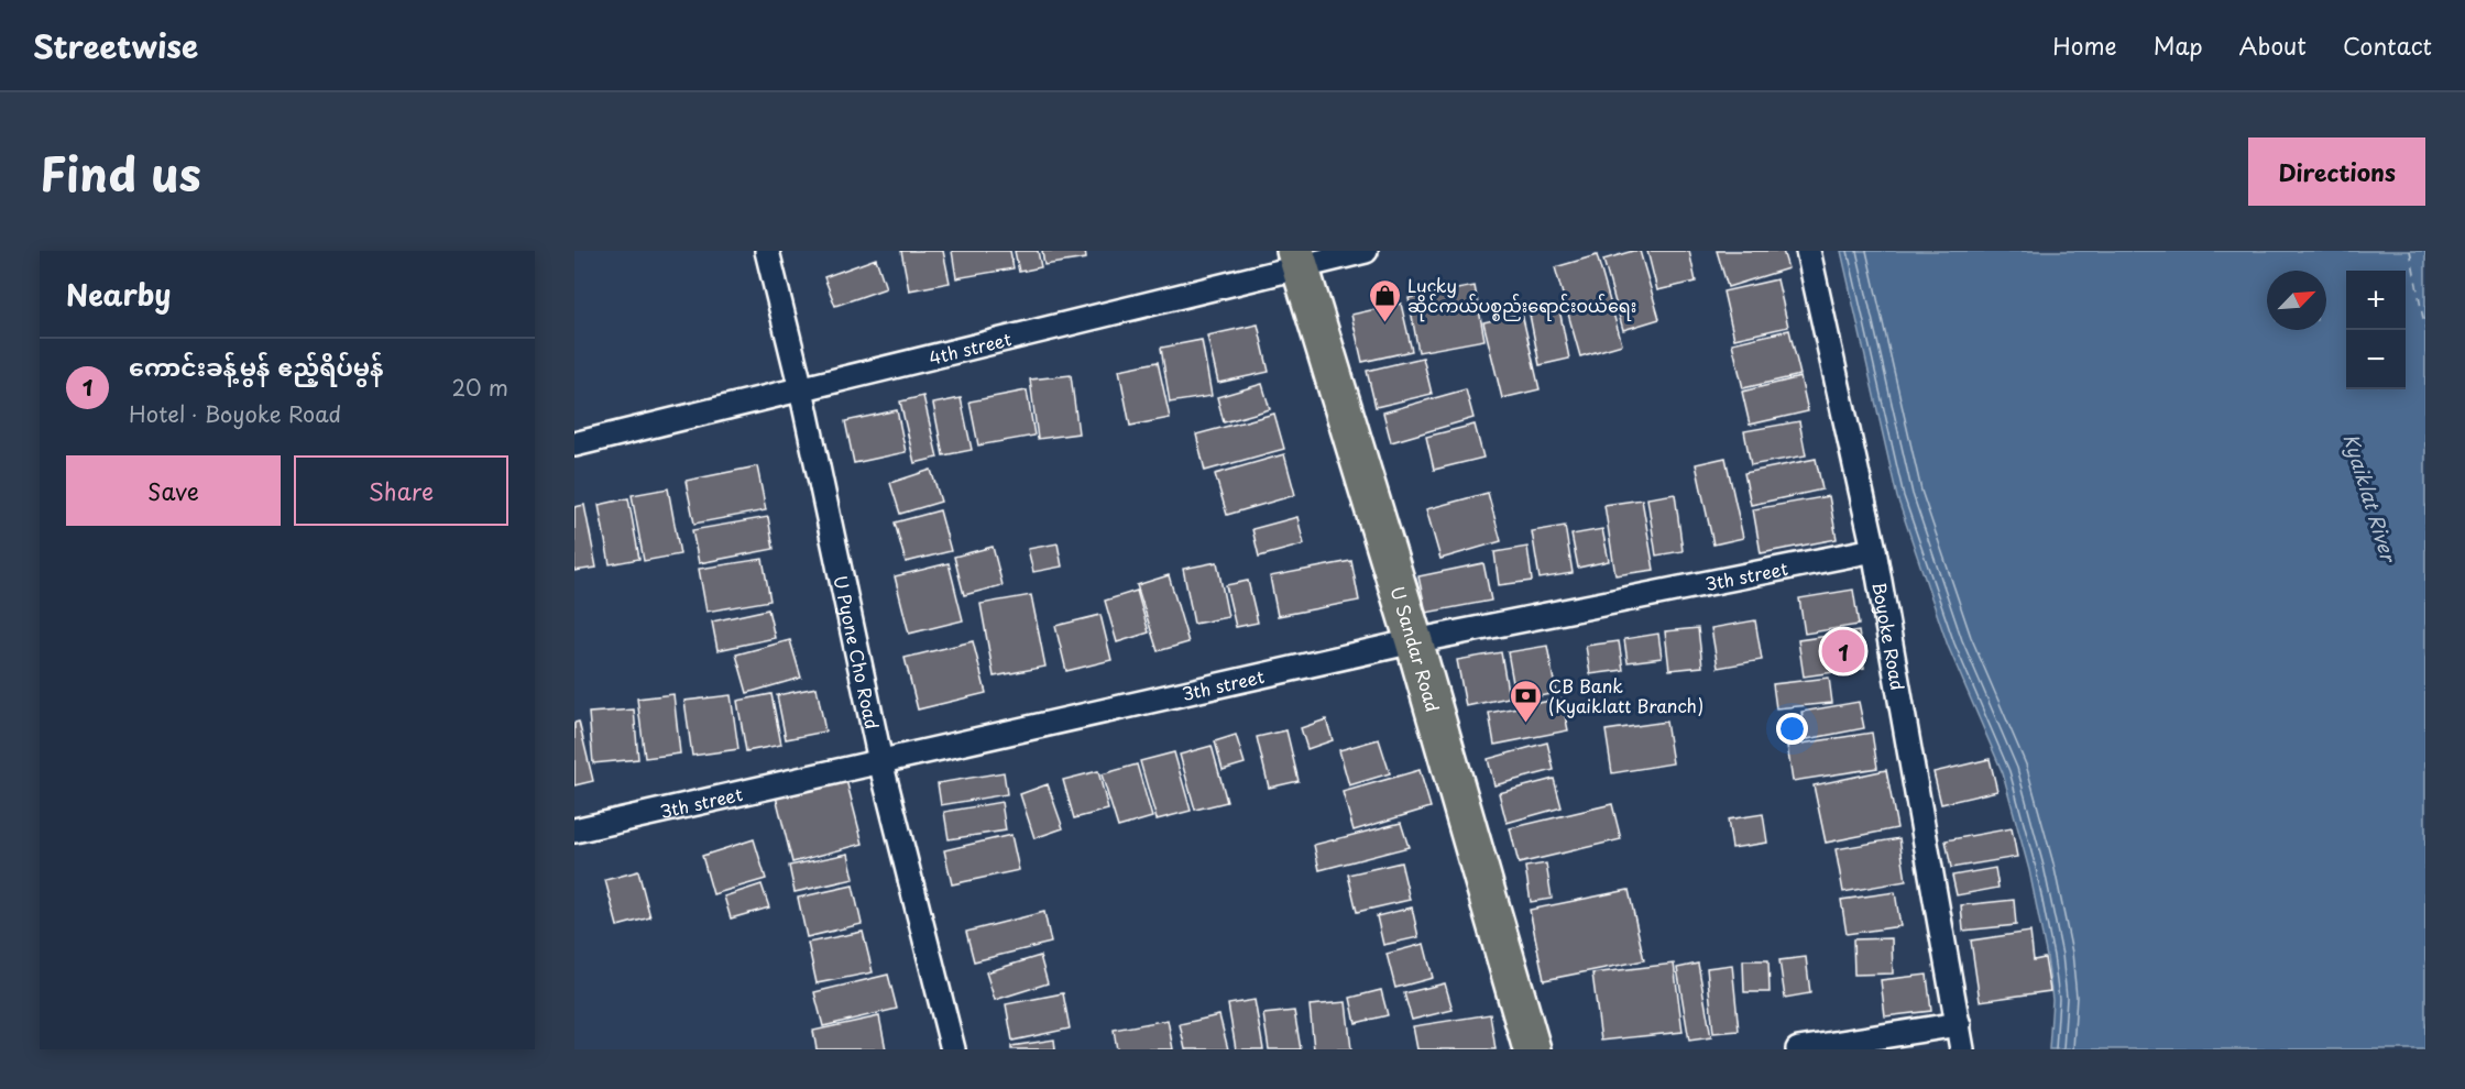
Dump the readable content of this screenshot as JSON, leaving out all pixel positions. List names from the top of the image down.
{
  "streets": {
    "main road": ["U Sandar Road"],
    "street": [
      "4th street",
      "3th street",
      "Boyoke Road",
      "U Pyone Cho Road"
    ]
  },
  "crossings": [
    ["4th street", "U Sandar Road"],
    ["4th street", "U Pyone Cho Road"],
    ["3th street", "Boyoke Road"],
    ["3th street", "U Sandar Road"],
    ["3th street", "U Pyone Cho Road"]
  ],
  "water": ["Kyaiklat River"],
  "places": {
    "shop": ["Lucky ဆိုင်ကယ်ပစ္စည်းရောင်း၀ယ်ရေး"],
    "bank": ["CB Bank (Kyaiklatt Branch)"]
  },
  "north": "top right",
  "page": {
    "header": "Streetwise",
    "nav": [
      "Home",
      "Map",
      "About",
      "Contact"
    ],
    "title": "Find us",
    "buttons": [
      "Directions",
      ["Save", "Share"]
    ],
    "heading": "Nearby",
    "map_buttons": ["+", "−"],
    "list": [
      {
        "mark": "1",
        "name": "ကောင်းခန့်မွန် ဧည့်ရိပ်မွန်",
        "note": "Hotel · Boyoke Road",
        "value": "20 m"
      }
    ],
    "pins": "1"
  }
}
